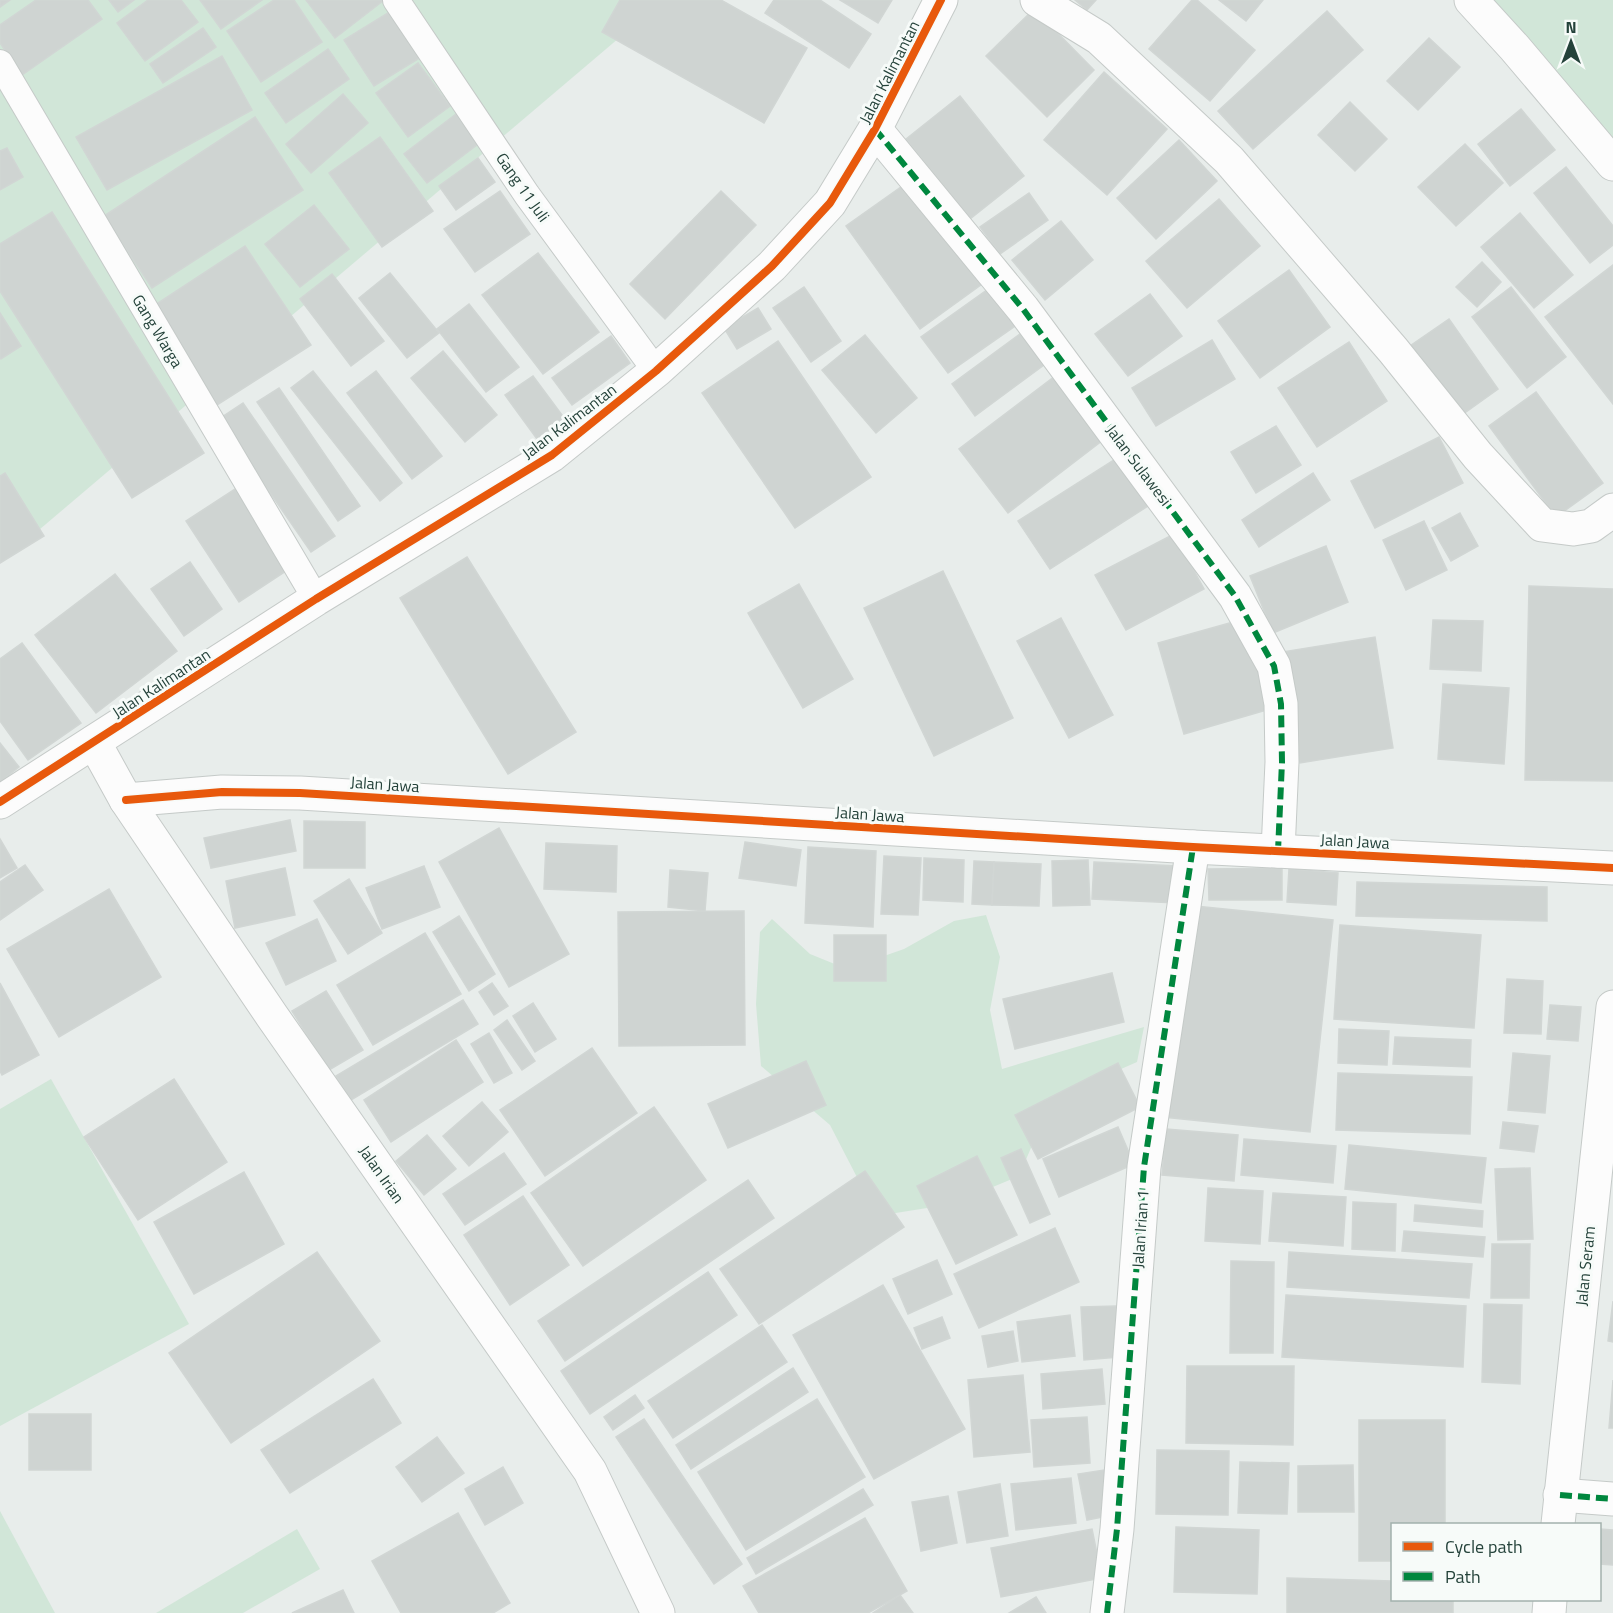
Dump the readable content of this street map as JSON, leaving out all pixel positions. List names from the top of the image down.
{
  "streets": {
    "street": [
      "Jalan Kalimantan",
      "Jalan Sulawesi",
      "Jalan Jawa",
      "Jalan Irian",
      "Jalan Irian 1",
      "Jalan Seram"
    ],
    "lane": ["Gang 11 Juli", "Gang Warga"]
  },
  "crossings": [
    ["Jalan Kalimantan", "Gang 11 Juli"],
    ["Jalan Kalimantan", "Gang Warga"],
    ["Jalan Kalimantan", "Jalan Sulawesi"],
    ["Jalan Kalimantan", "Jalan Irian"],
    ["Jalan Sulawesi", "Jalan Jawa"],
    ["Jalan Jawa", "Jalan Irian"],
    ["Jalan Jawa", "Jalan Irian 1"]
  ],
  "legend": ["Cycle path", "Path"],
  "north": "top"
}
